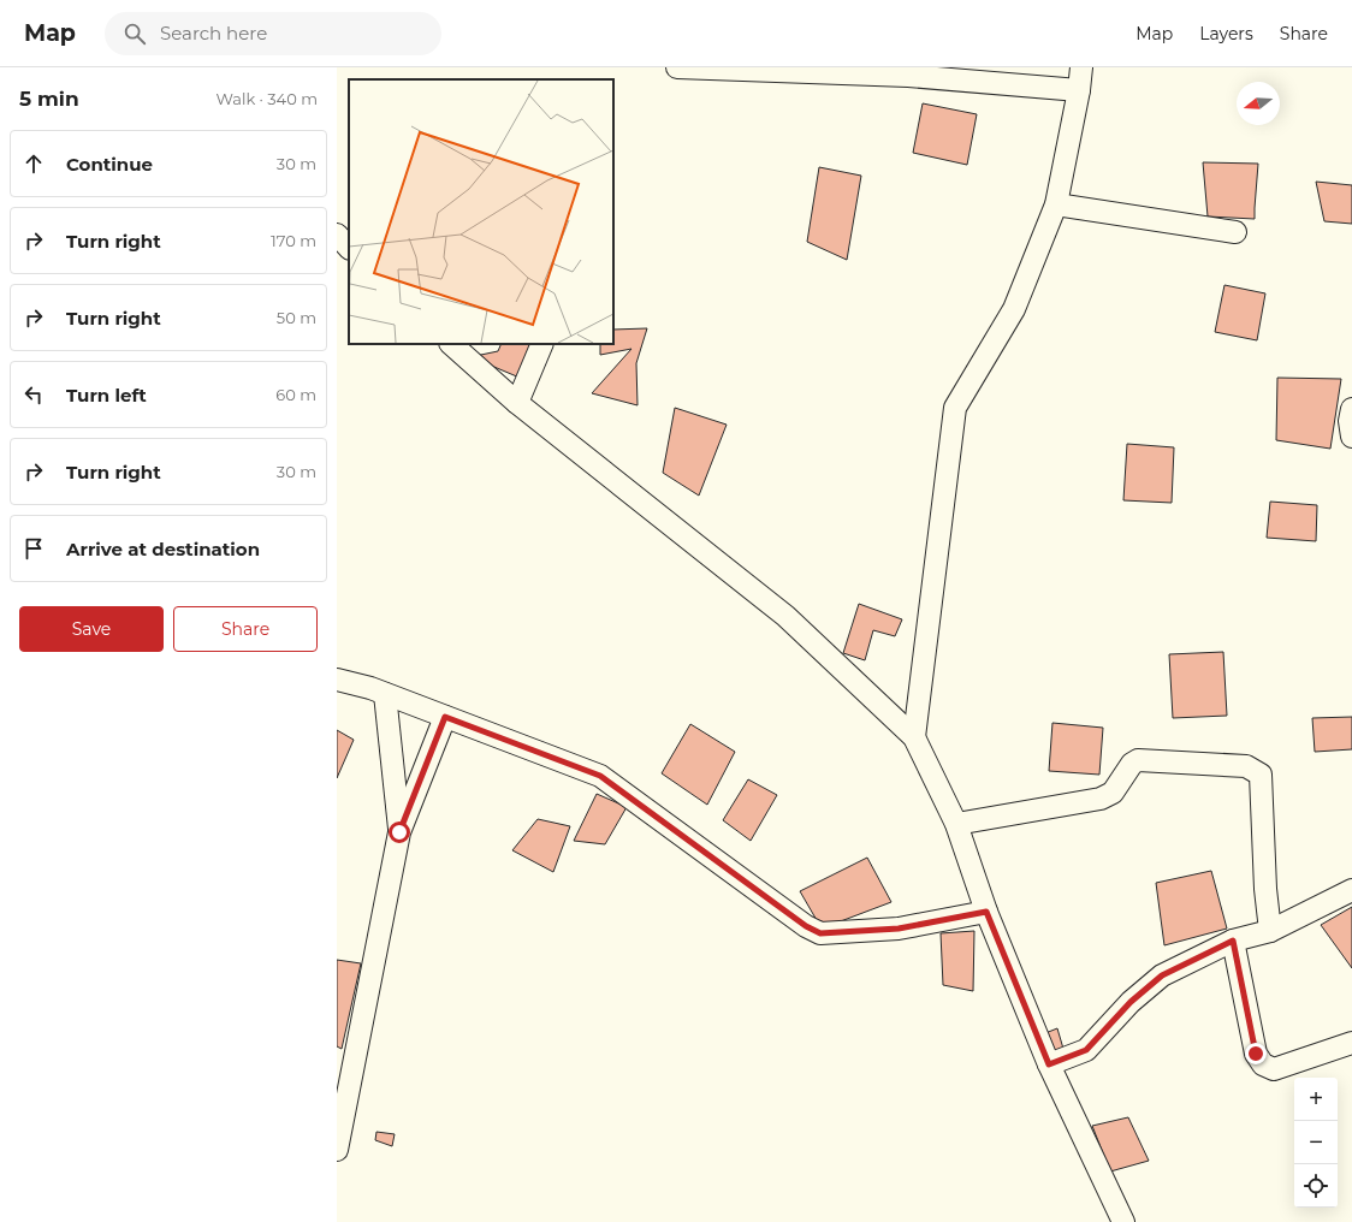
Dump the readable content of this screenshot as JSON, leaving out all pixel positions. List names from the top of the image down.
{
  "north": "left",
  "page": {
    "header": "Map",
    "search": "Search here",
    "nav": ["Map", "Layers", "Share"],
    "heading": ["5 min", "Walk · 340 m"],
    "list": [
      ["Continue", "30 m"],
      ["Turn right", "170 m"],
      ["Turn right", "50 m"],
      ["Turn left", "60 m"],
      ["Turn right", "30 m"],
      "Arrive at destination"
    ],
    "buttons": ["Save", "Share"],
    "map_buttons": ["+", "−"]
  }
}
